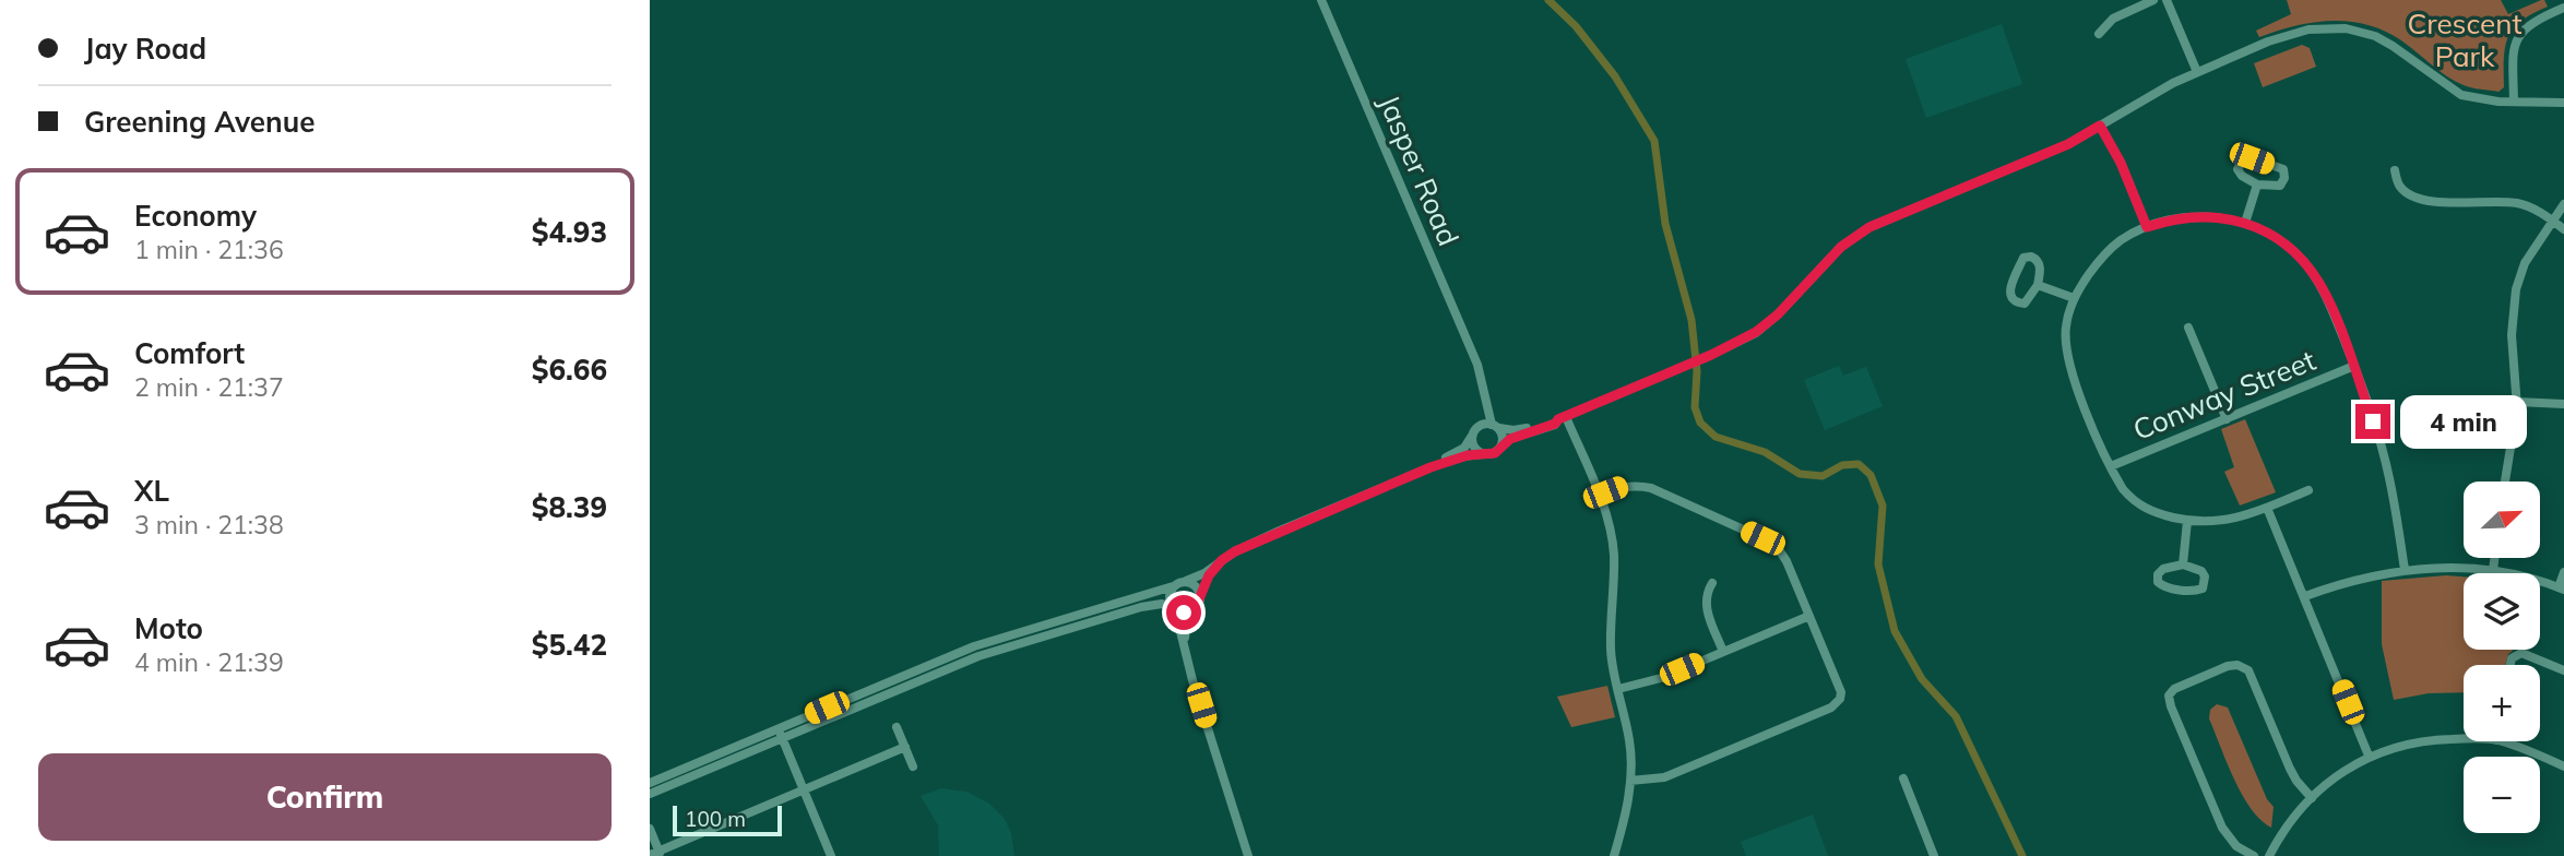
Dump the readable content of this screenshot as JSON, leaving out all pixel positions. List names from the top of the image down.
{
  "streets": {
    "street": ["Jasper Road", "Conway Street"]
  },
  "parks": ["Crescent Park"],
  "scale_bar": "100 m",
  "north": "top right",
  "page": {
    "banner": ["Jay Road", "Greening Avenue"],
    "list": [
      {
        "name": "Economy",
        "note": "1 min · 21:36",
        "value": "$4.93"
      },
      {
        "name": "Comfort",
        "note": "2 min · 21:37",
        "value": "$6.66"
      },
      {
        "name": "XL",
        "note": "3 min · 21:38",
        "value": "$8.39"
      },
      {
        "name": "Moto",
        "note": "4 min · 21:39",
        "value": "$5.42"
      }
    ],
    "bubble": "4 min",
    "map_buttons": ["+", "−"],
    "buttons": "Confirm",
    "scale": "100 m"
  }
}
